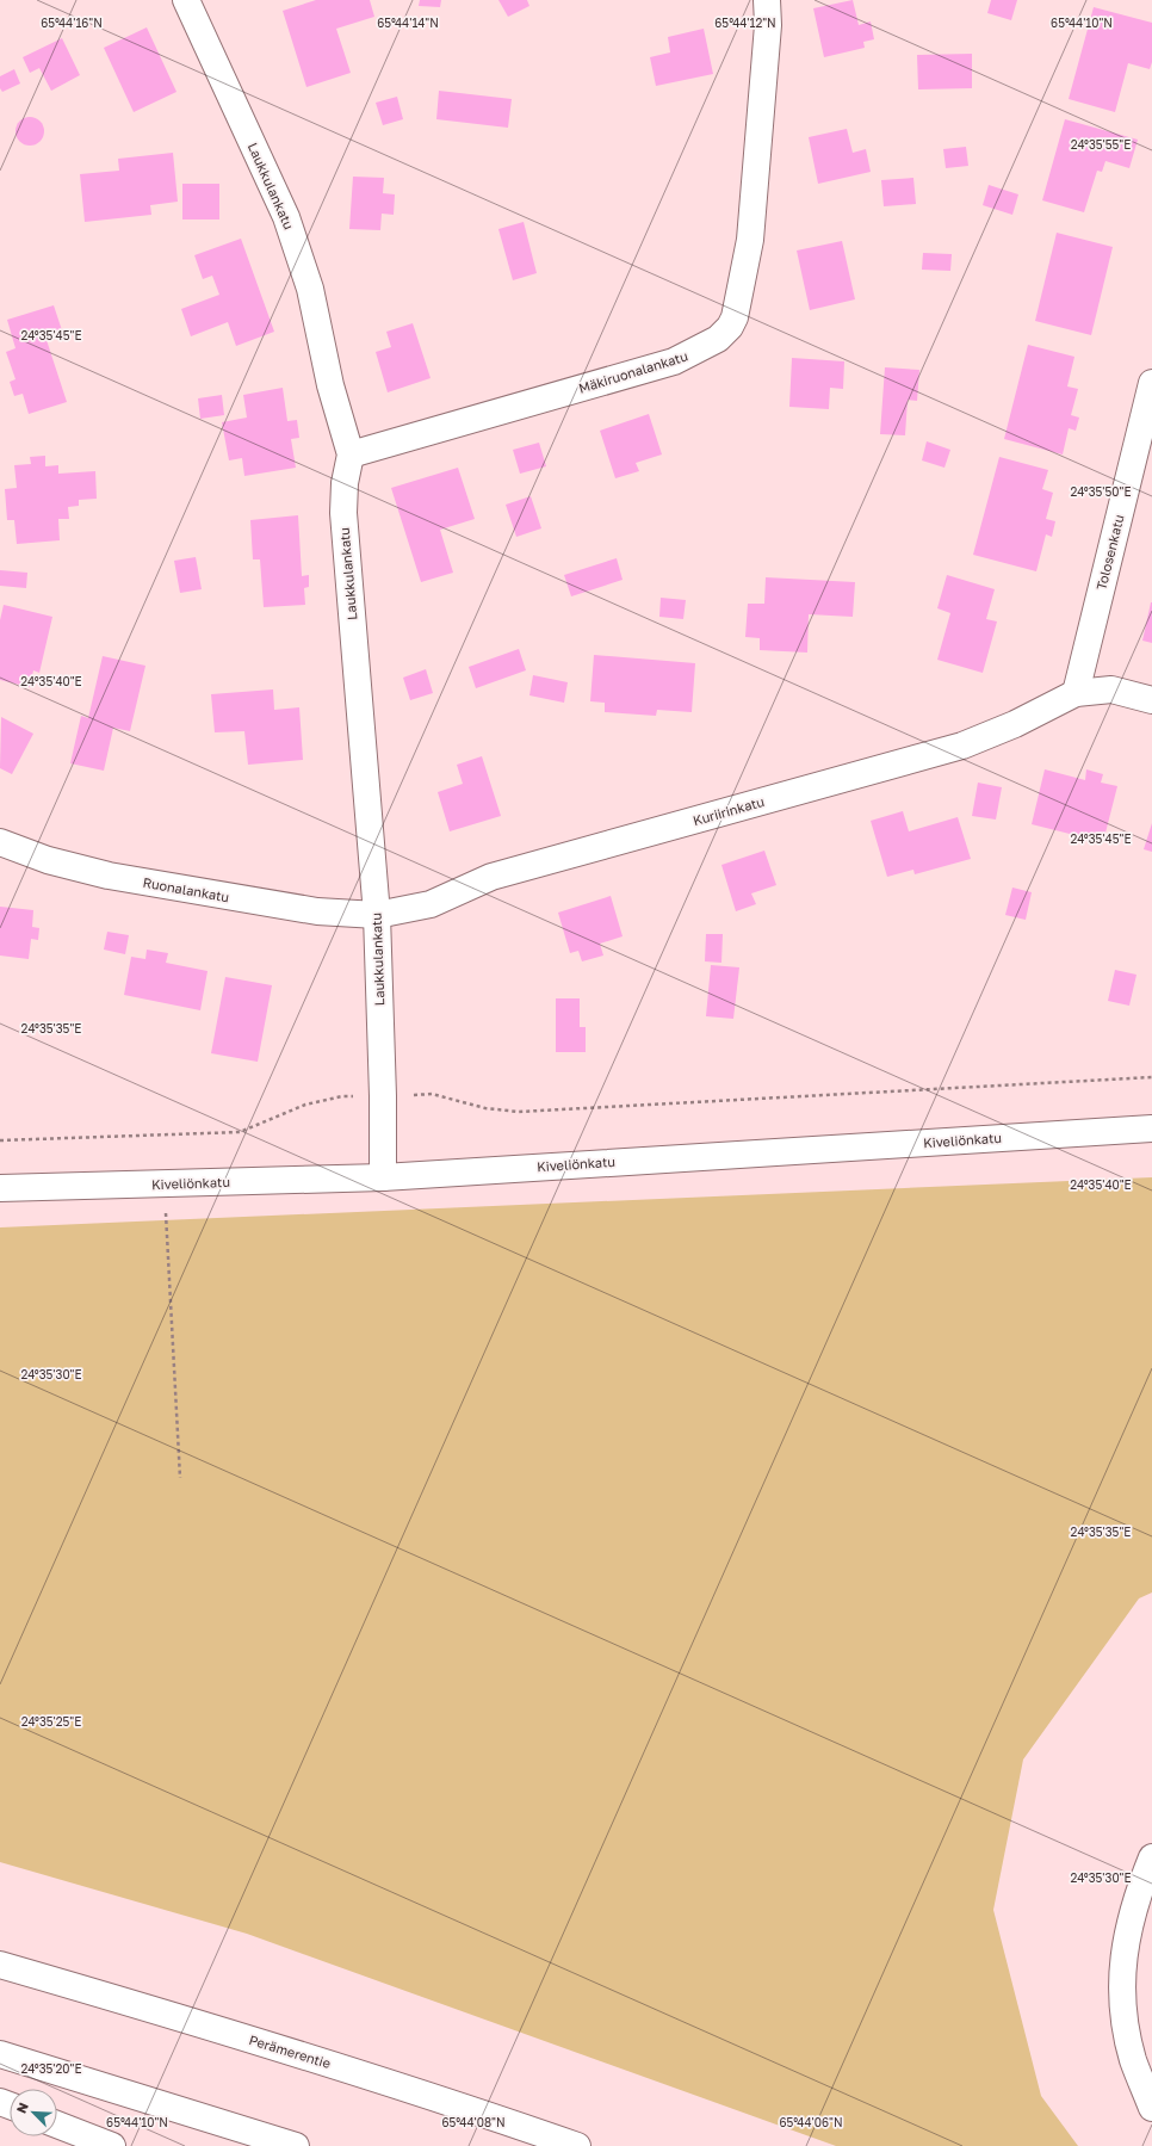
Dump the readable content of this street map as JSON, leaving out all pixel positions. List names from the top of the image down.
{
  "streets": {
    "main road": [
      "Laukkulankatu",
      "Mäkiruonalankatu",
      "Tolosenkatu",
      "Kuriirinkatu",
      "Ruonalankatu",
      "Kiveliönkatu",
      "Perämerentie"
    ]
  },
  "crossings": [
    ["Laukkulankatu", "Mäkiruonalankatu"],
    ["Laukkulankatu", "Kuriirinkatu"],
    ["Laukkulankatu", "Ruonalankatu"],
    ["Laukkulankatu", "Kiveliönkatu"],
    ["Tolosenkatu", "Kuriirinkatu"],
    ["Kuriirinkatu", "Ruonalankatu"]
  ],
  "north": "top left",
  "coordinates": [
    "65°44'16\"N",
    "65°44'14\"N",
    "65°44'12\"N",
    "65°44'10\"N",
    "24°35'55\"E",
    "24°35'45\"E",
    "24°35'50\"E",
    "24°35'40\"E",
    "24°35'35\"E",
    "24°35'30\"E",
    "24°35'25\"E",
    "24°35'20\"E",
    "65°44'08\"N",
    "65°44'06\"N"
  ]
}
